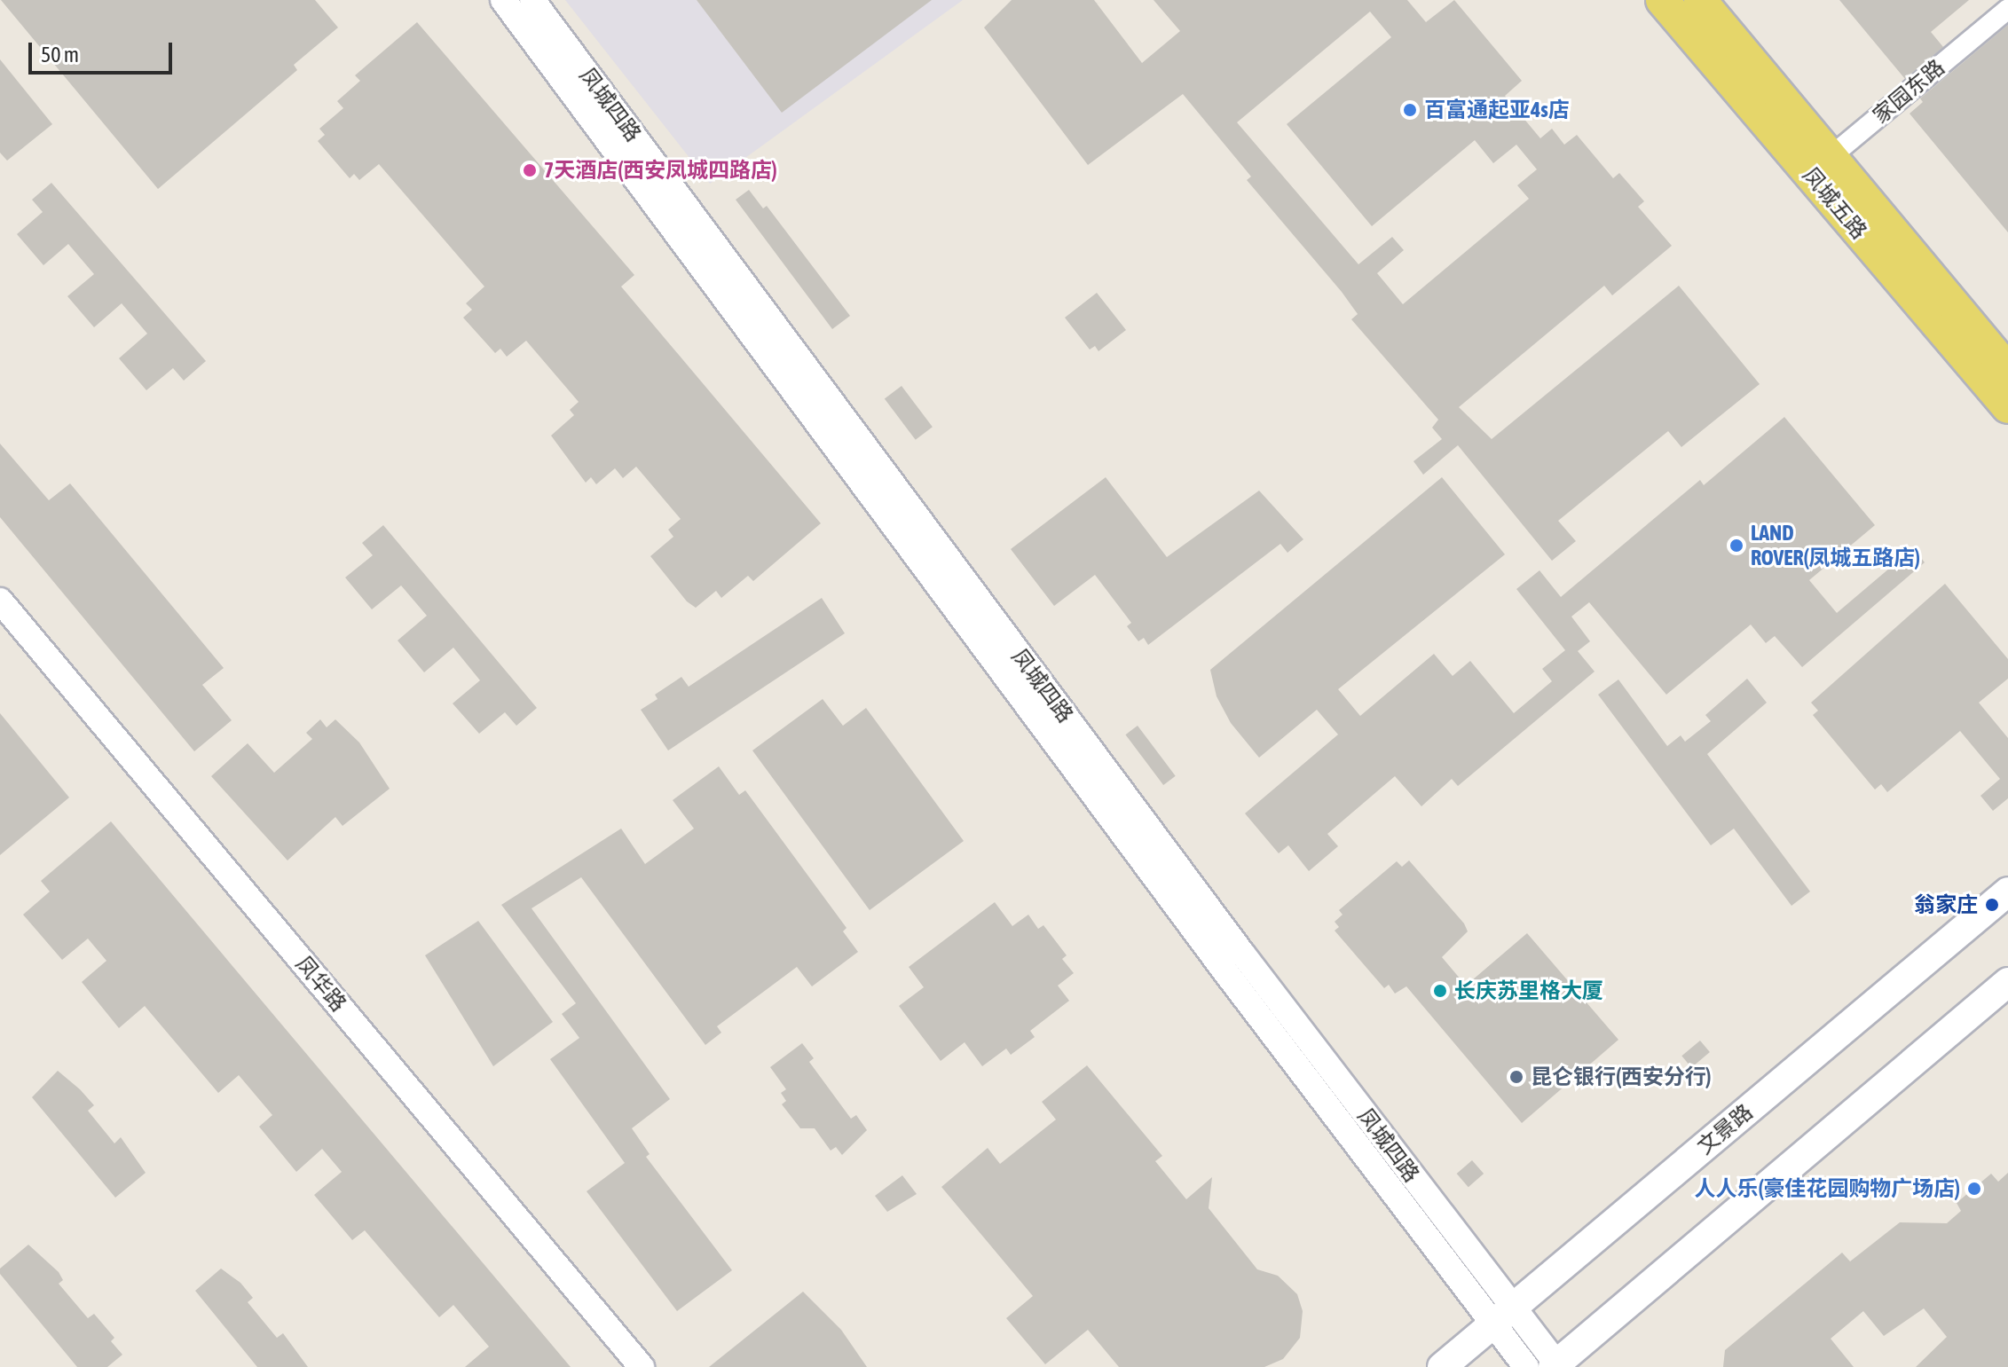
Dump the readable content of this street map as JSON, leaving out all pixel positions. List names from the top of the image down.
{
  "streets": {
    "main road": ["凤城五路", "文景路"],
    "street": ["家园东路", "凤城四路", "凤华路"]
  },
  "crossings": [
    ["家园东路", "凤城五路"],
    ["凤城四路", "文景路"]
  ],
  "places": [
    "百富通起亚4s店",
    "7天酒店(西安凤城四路店)",
    "LAND ROVER(凤城五路店)",
    "翁家庄",
    "长庆苏里格大厦",
    "昆仑银行(西安分行)",
    "人人乐(豪佳花园购物广场店)"
  ],
  "scale_bar": "50 m"
}
